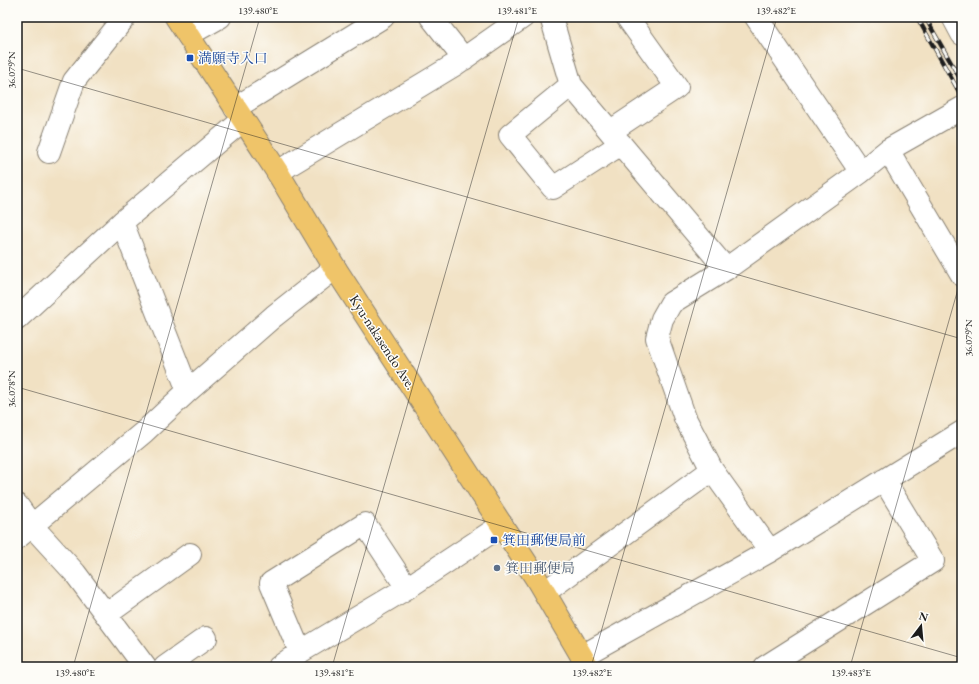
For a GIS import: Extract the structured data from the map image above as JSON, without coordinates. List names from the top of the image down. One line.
{"streets":{"main road":["Kyu-nakasendo Ave."]},"places":{"transit":["満願寺入口","箕田郵便局前"],"other":["箕田郵便局"]},"north":"top","coordinates":["139.480°E","139.481°E","139.482°E","36.079°N","36.078°N","139.483°E"]}
